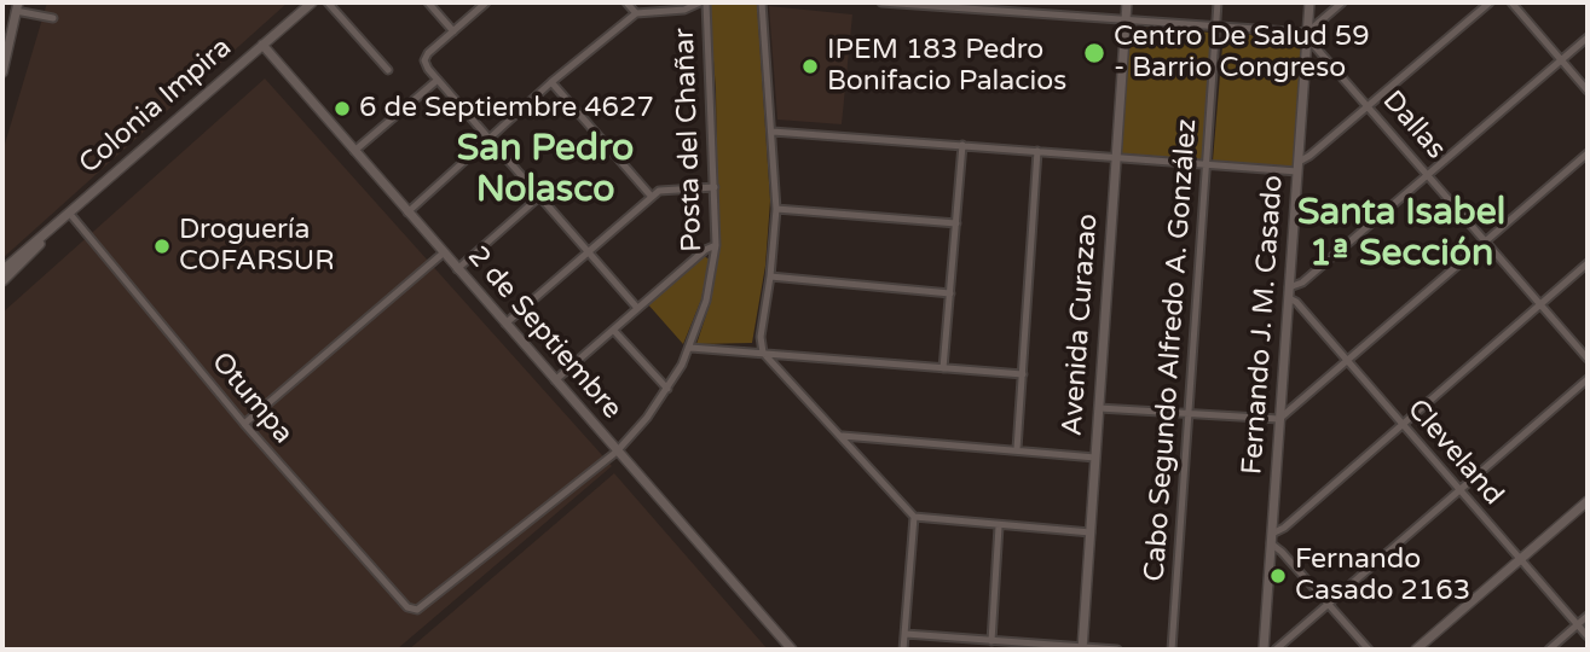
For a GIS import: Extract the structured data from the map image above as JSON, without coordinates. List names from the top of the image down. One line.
{"streets":{"street":["Colonia Impira","Dallas","Posta del Chañar","Avenida Curazao","Fernando J. M. Casado","2 de Septiembre","Cabo Segundo Alfredo A. González","Otumpa","Cleveland"]},"crossings":[["Colonia Impira","2 de Septiembre"],["Colonia Impira","Otumpa"],["Dallas","Fernando J. M. Casado"],["Posta del Chañar","2 de Septiembre"],["Posta del Chañar","Otumpa"],["Fernando J. M. Casado","Cleveland"]],"districts":["San Pedro Nolasco","Santa Isabel 1ª Sección"],"places":["Centro De Salud 59 - Barrio Congreso","IPEM 183 Pedro Bonifacio Palacios","6 de Septiembre 4627","Droguería COFARSUR","Fernando Casado 2163"]}
